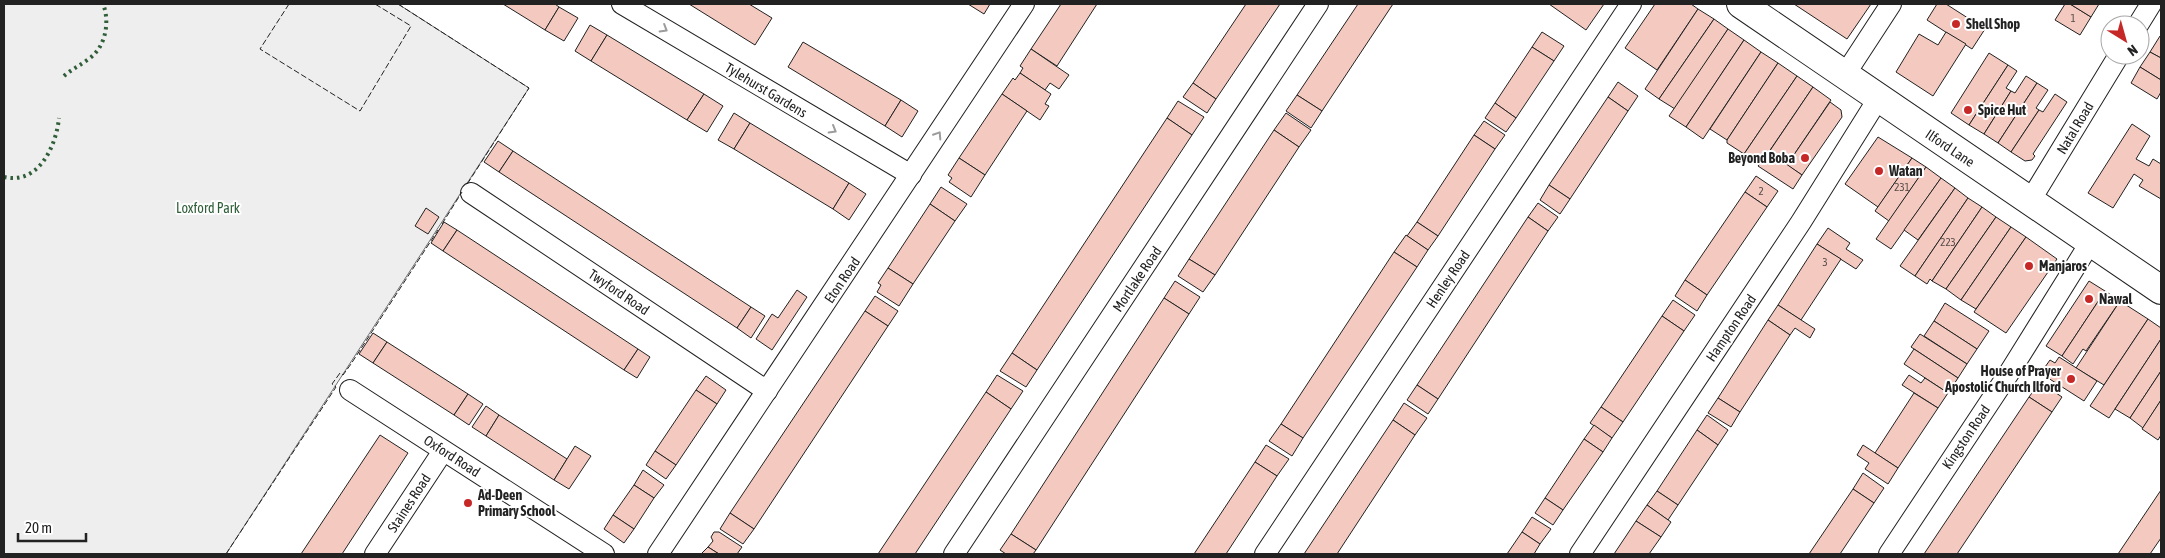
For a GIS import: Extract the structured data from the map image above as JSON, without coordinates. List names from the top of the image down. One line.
{"streets":{"main road":["Ilford Lane"],"street":["Tylehurst Gardens","Natal Road","Mortlake Road","Henley Road","Eton Road","Twyford Road","Hampton Road","Kingston Road","Oxford Road","Staines Road"]},"crossings":[["Tylehurst Gardens","Eton Road"],["Natal Road","Ilford Lane"],["Ilford Lane","Hampton Road"],["Ilford Lane","Kingston Road"],["Eton Road","Twyford Road"],["Oxford Road","Staines Road"]],"one_way":["Tylehurst Gardens"],"parks":["Loxford Park"],"places":["Shell Shop","Spice Hut","Beyond Boba","Watan","Manjaros","Nawal","House of Prayer Apostolic Church Ilford","Ad-Deen Primary School"],"house_numbers":["1","231","2","223","3"],"scale_bar":"20 m","north":"bottom right"}
